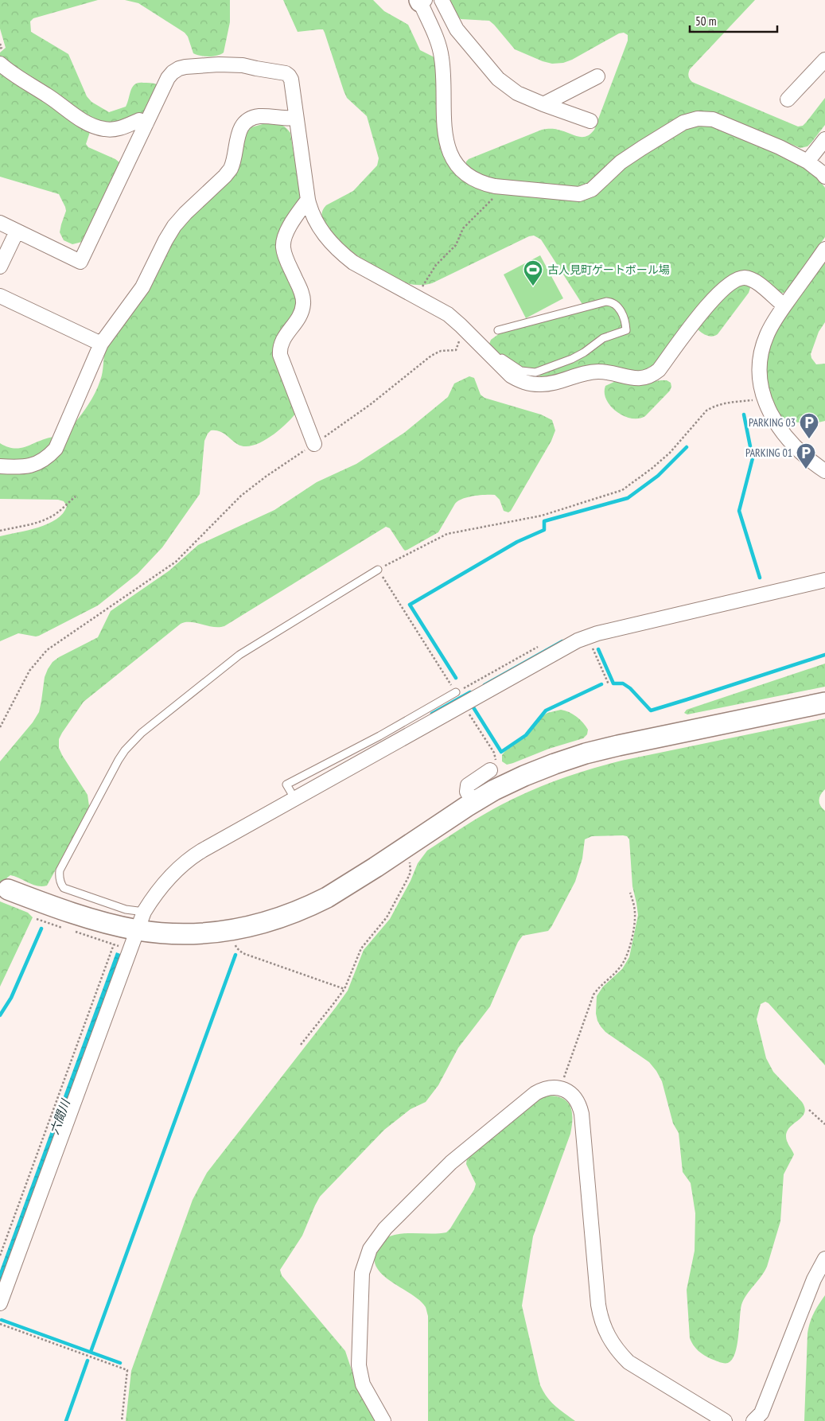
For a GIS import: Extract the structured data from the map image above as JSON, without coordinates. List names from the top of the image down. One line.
{"water":["六間川"],"places":{"sports":["古人見町ゲートボール場"],"parking":["PARKING 03","PARKING 01"]},"scale_bar":"50 m"}
